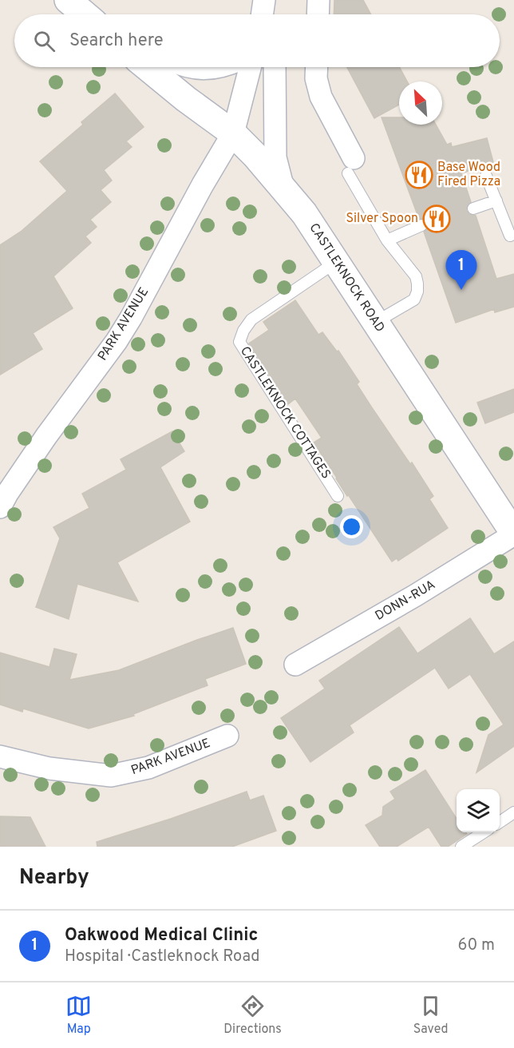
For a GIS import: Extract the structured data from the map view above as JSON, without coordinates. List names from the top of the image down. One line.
{"streets":{"main road":["CASTLEKNOCK ROAD"],"street":["PARK AVENUE","DONN-RUA"],"lane":["CASTLEKNOCK COTTAGES"]},"crossings":[["CASTLEKNOCK ROAD","PARK AVENUE"],["CASTLEKNOCK ROAD","CASTLEKNOCK COTTAGES"],["CASTLEKNOCK ROAD","DONN-RUA"]],"places":{"restaurant":["Base Wood Fired Pizza","Silver Spoon"]},"north":"top left","page":{"search":"Search here","pins":"1","heading":"Nearby","list":[{"mark":"1","name":"Oakwood Medical Clinic","note":"Hospital · Castleknock Road","value":"60 m"}],"nav":["Map","Directions","Saved"]}}
